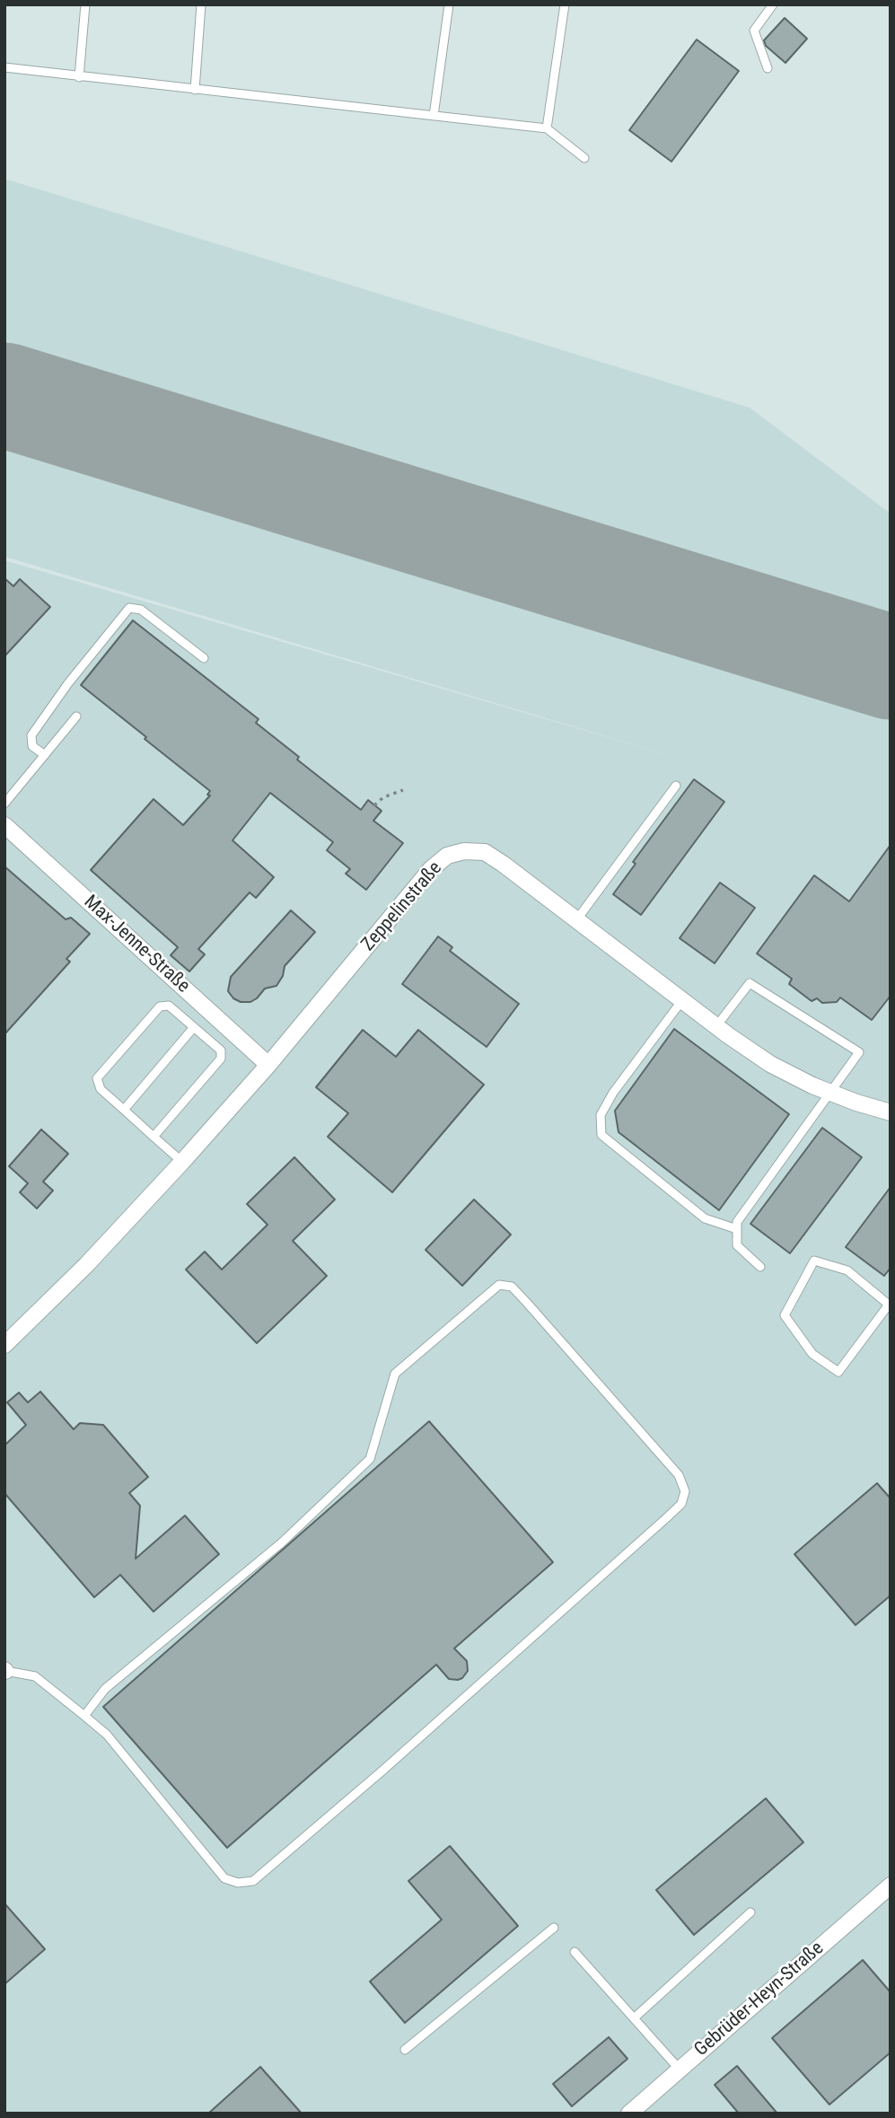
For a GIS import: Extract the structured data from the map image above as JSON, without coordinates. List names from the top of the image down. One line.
{"streets":{"street":["Zeppelinstraße","Max-Jenne-Straße","Gebrüder-Heyn-Straße"]},"crossings":[["Zeppelinstraße","Max-Jenne-Straße"]]}
